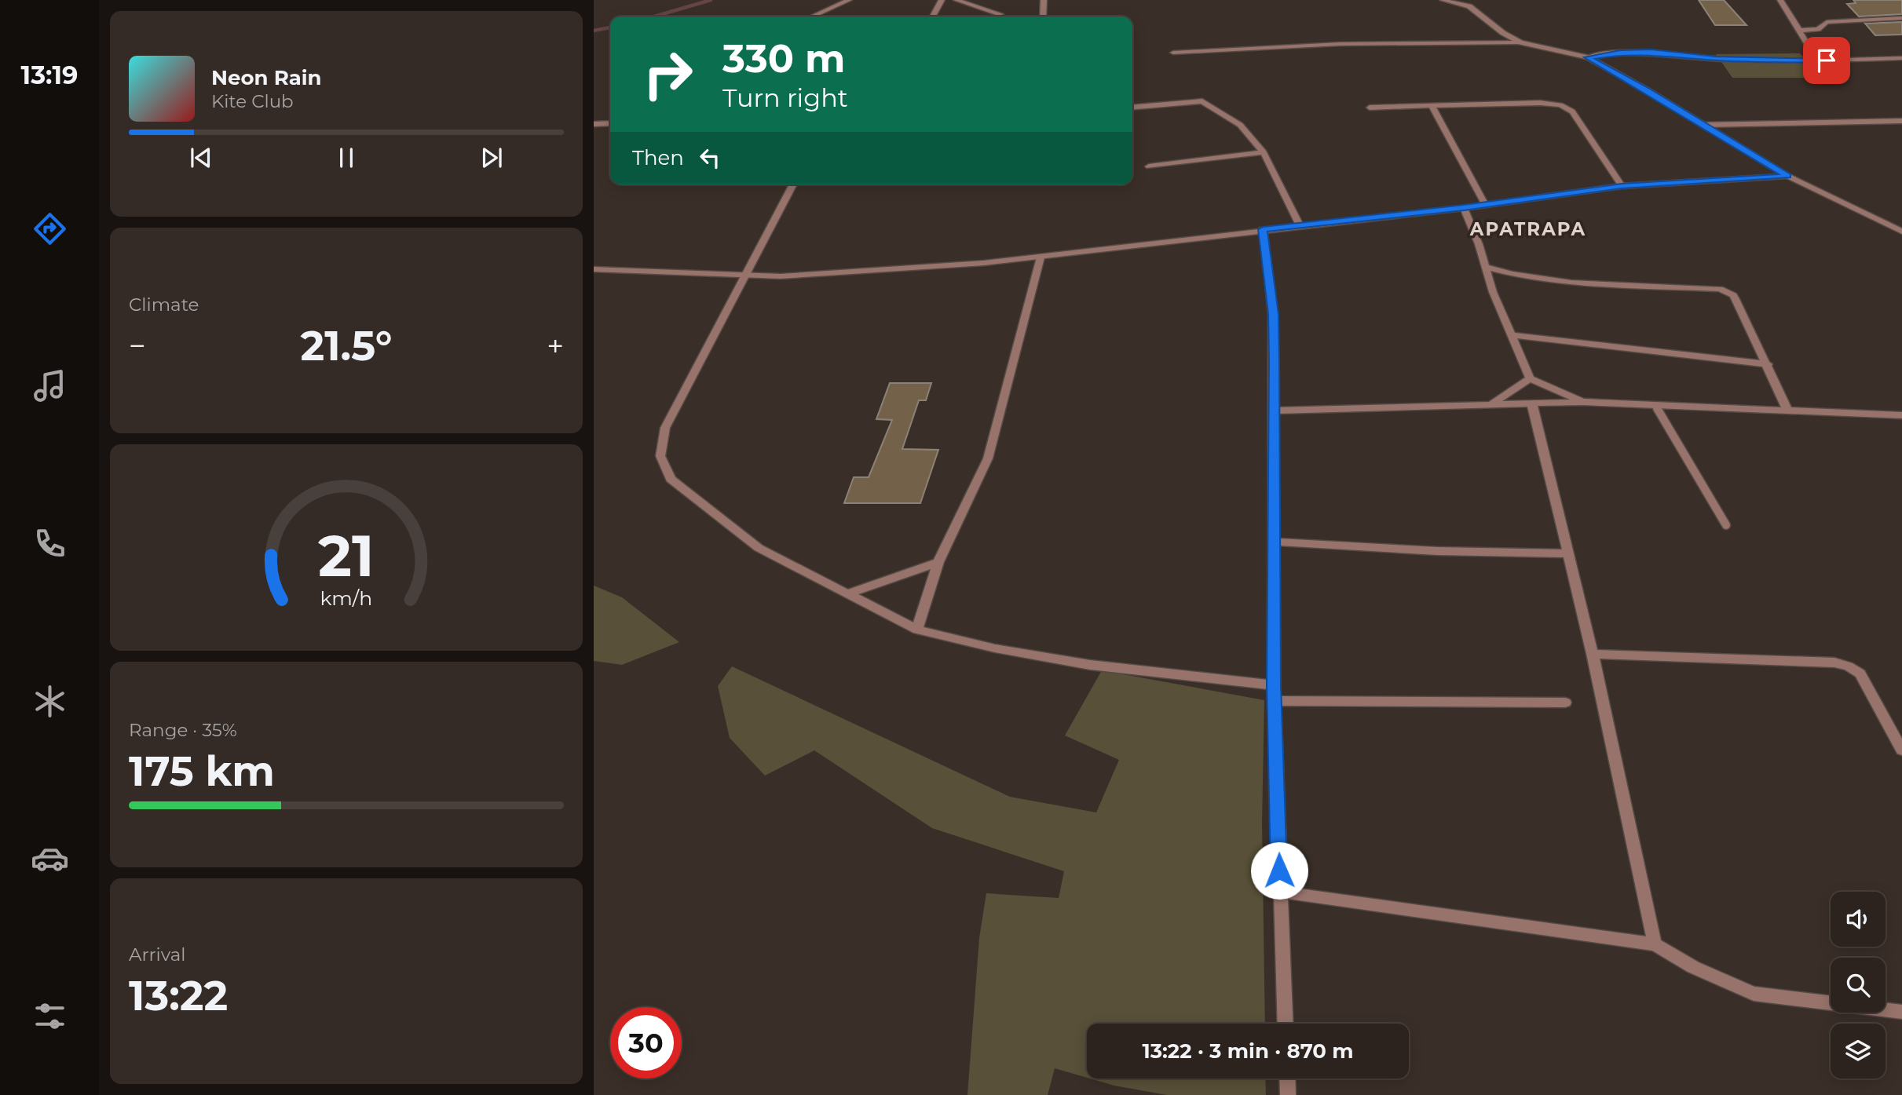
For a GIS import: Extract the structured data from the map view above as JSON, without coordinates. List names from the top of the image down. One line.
{"districts":["APATRAPA"],"page":{"tabs":"13:19","turn":["330 m","Turn right"],"song":["Neon Rain","Kite Club"],"then":"Then","tile":["Climate",["Range · 35%","175 km"],["Arrival","13:22"]],"heat":["−","21.5°","+"],"limit":"30","trip":"13:22 · 3 min · 870 m","gauge":["21","km/h"]}}
